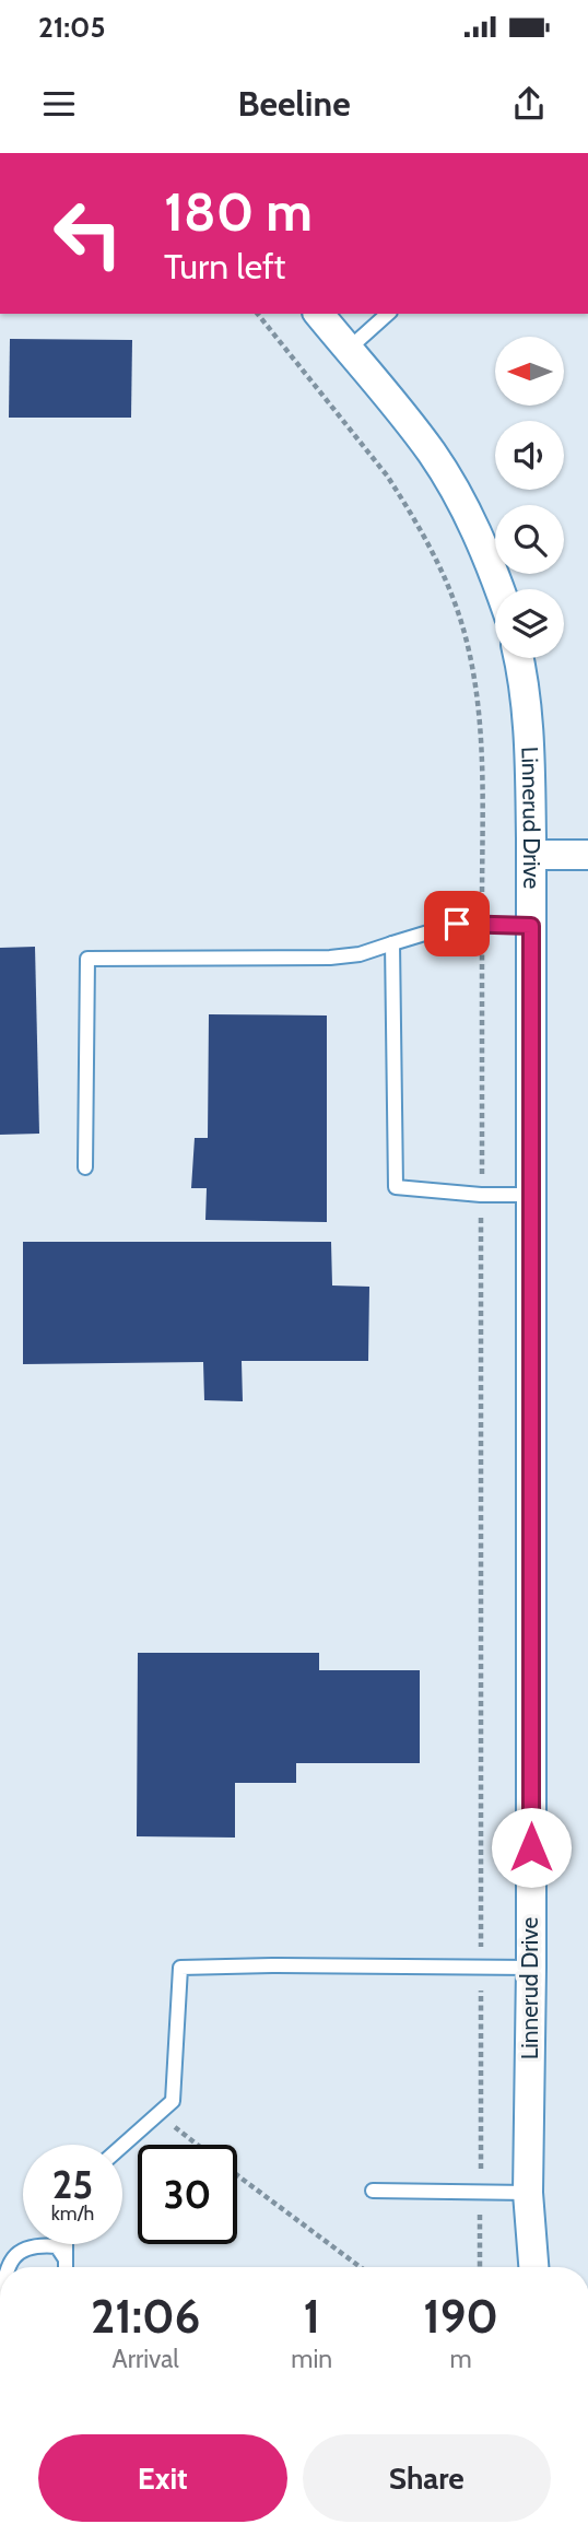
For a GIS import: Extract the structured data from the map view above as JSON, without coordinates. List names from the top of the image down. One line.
{"streets":{"street":["Linnerud Drive"]},"north":"left","page":{"status":"21:05","header":"Beeline","turn":["180 m","Turn left"],"speed":"25 km/h","limit":"30","eta":["21:06","Arrival","1","min","190","m"],"buttons":["Exit","Share"]}}
